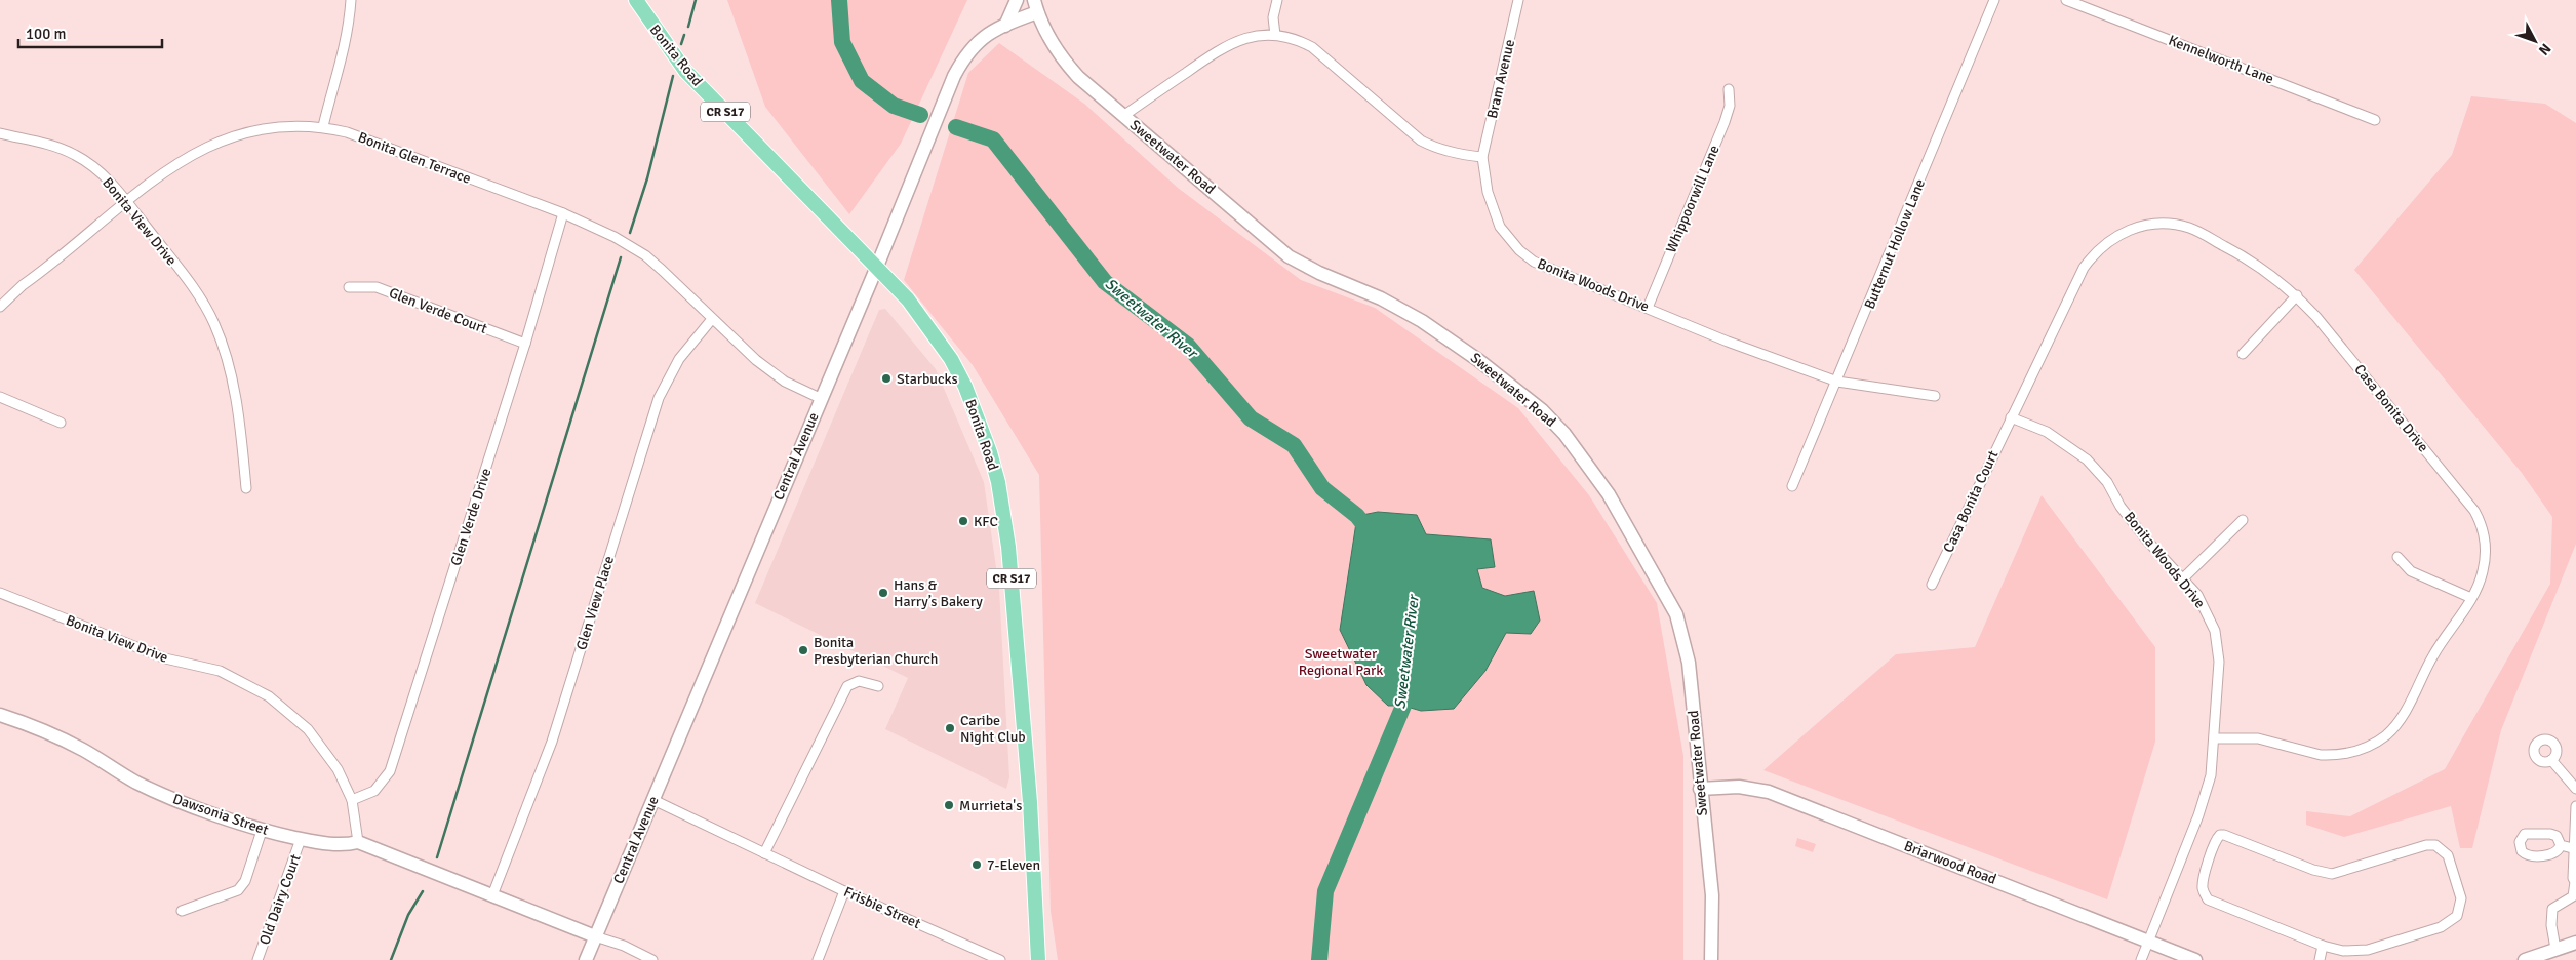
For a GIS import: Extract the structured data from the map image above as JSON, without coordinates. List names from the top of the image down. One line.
{"streets":{"main road":["Bonita Road","CR S17","Sweetwater Road","Central Avenue","Dawsonia Street","Briarwood Road"],"street":["Kennelworth Lane","Bram Avenue","Bonita Glen Terrace","Whippoorwill Lane","Bonita View Drive","Butternut Hollow Lane","Bonita Woods Drive","Glen Verde Court","Casa Bonita Drive","Casa Bonita Court","Glen Verde Drive","Glen View Place","Old Dairy Court","Frisbie Street"]},"crossings":[["Bonita Road","Central Avenue"],["Bram Avenue","Bonita Woods Drive"],["Sweetwater Road","Central Avenue"],["Sweetwater Road","Briarwood Road"],["Bonita Glen Terrace","Bonita View Drive"],["Bonita Glen Terrace","Central Avenue"],["Bonita Glen Terrace","Glen Verde Drive"],["Bonita Glen Terrace","Glen View Place"],["Whippoorwill Lane","Bonita Woods Drive"],["Bonita View Drive","Glen Verde Drive"],["Bonita View Drive","Dawsonia Street"],["Butternut Hollow Lane","Bonita Woods Drive"],["Bonita Woods Drive","Casa Bonita Drive"],["Bonita Woods Drive","Casa Bonita Court"],["Bonita Woods Drive","Briarwood Road"],["Glen Verde Court","Glen Verde Drive"],["Casa Bonita Drive","Casa Bonita Court"],["Central Avenue","Dawsonia Street"],["Central Avenue","Frisbie Street"],["Glen View Place","Dawsonia Street"],["Dawsonia Street","Old Dairy Court"]],"water":["Sweetwater River"],"parks":["Sweetwater Regional Park"],"places":["Starbucks","KFC","Hans & Harry’s Bakery","Bonita Presbyterian Church","Caribe Night Club","Murrieta's","7-Eleven"],"scale_bar":"100 m","north":"bottom right"}
